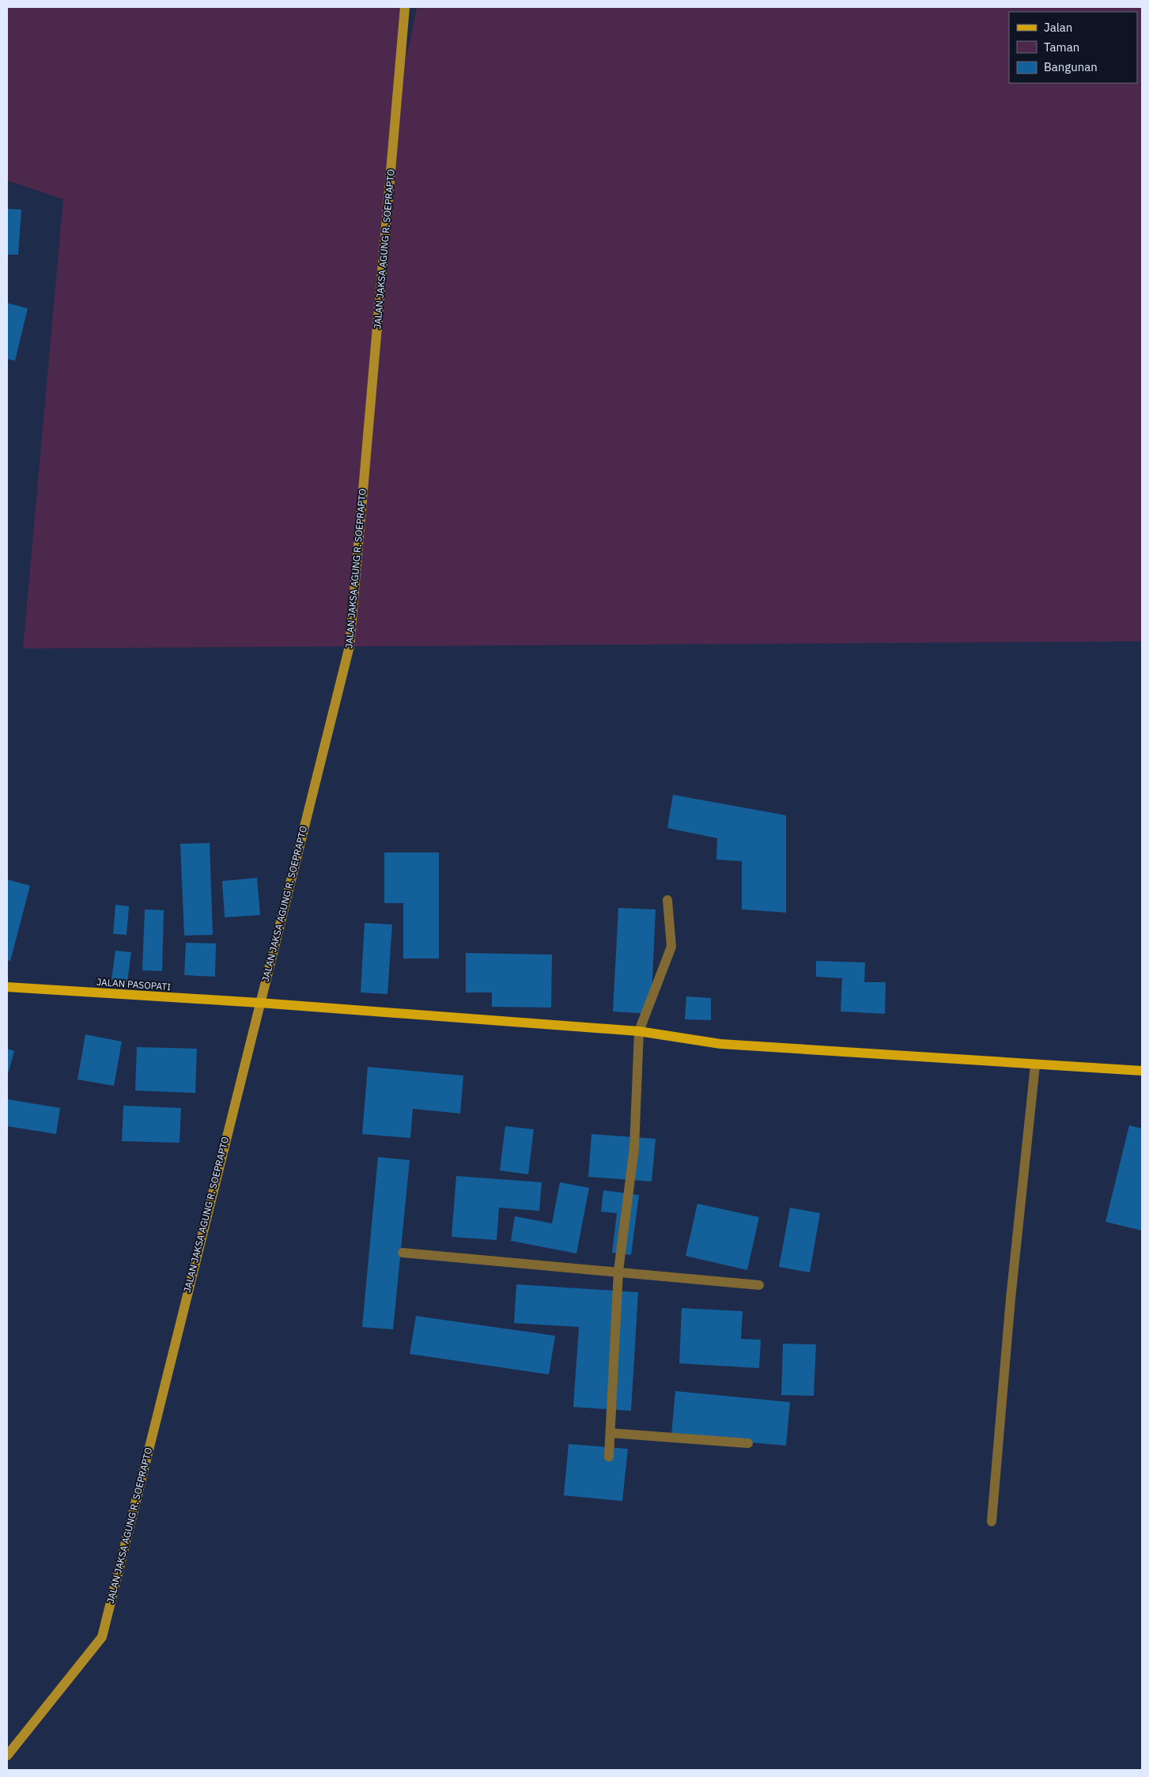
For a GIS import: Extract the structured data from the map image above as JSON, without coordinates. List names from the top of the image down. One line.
{"streets":{"main road":["JALAN PASOPATI"],"street":["JALAN JAKSA AGUNG R. SOEPRAPTO"]},"crossings":[["JALAN JAKSA AGUNG R. SOEPRAPTO","JALAN PASOPATI"]],"legend":["Jalan","Taman","Bangunan"]}
